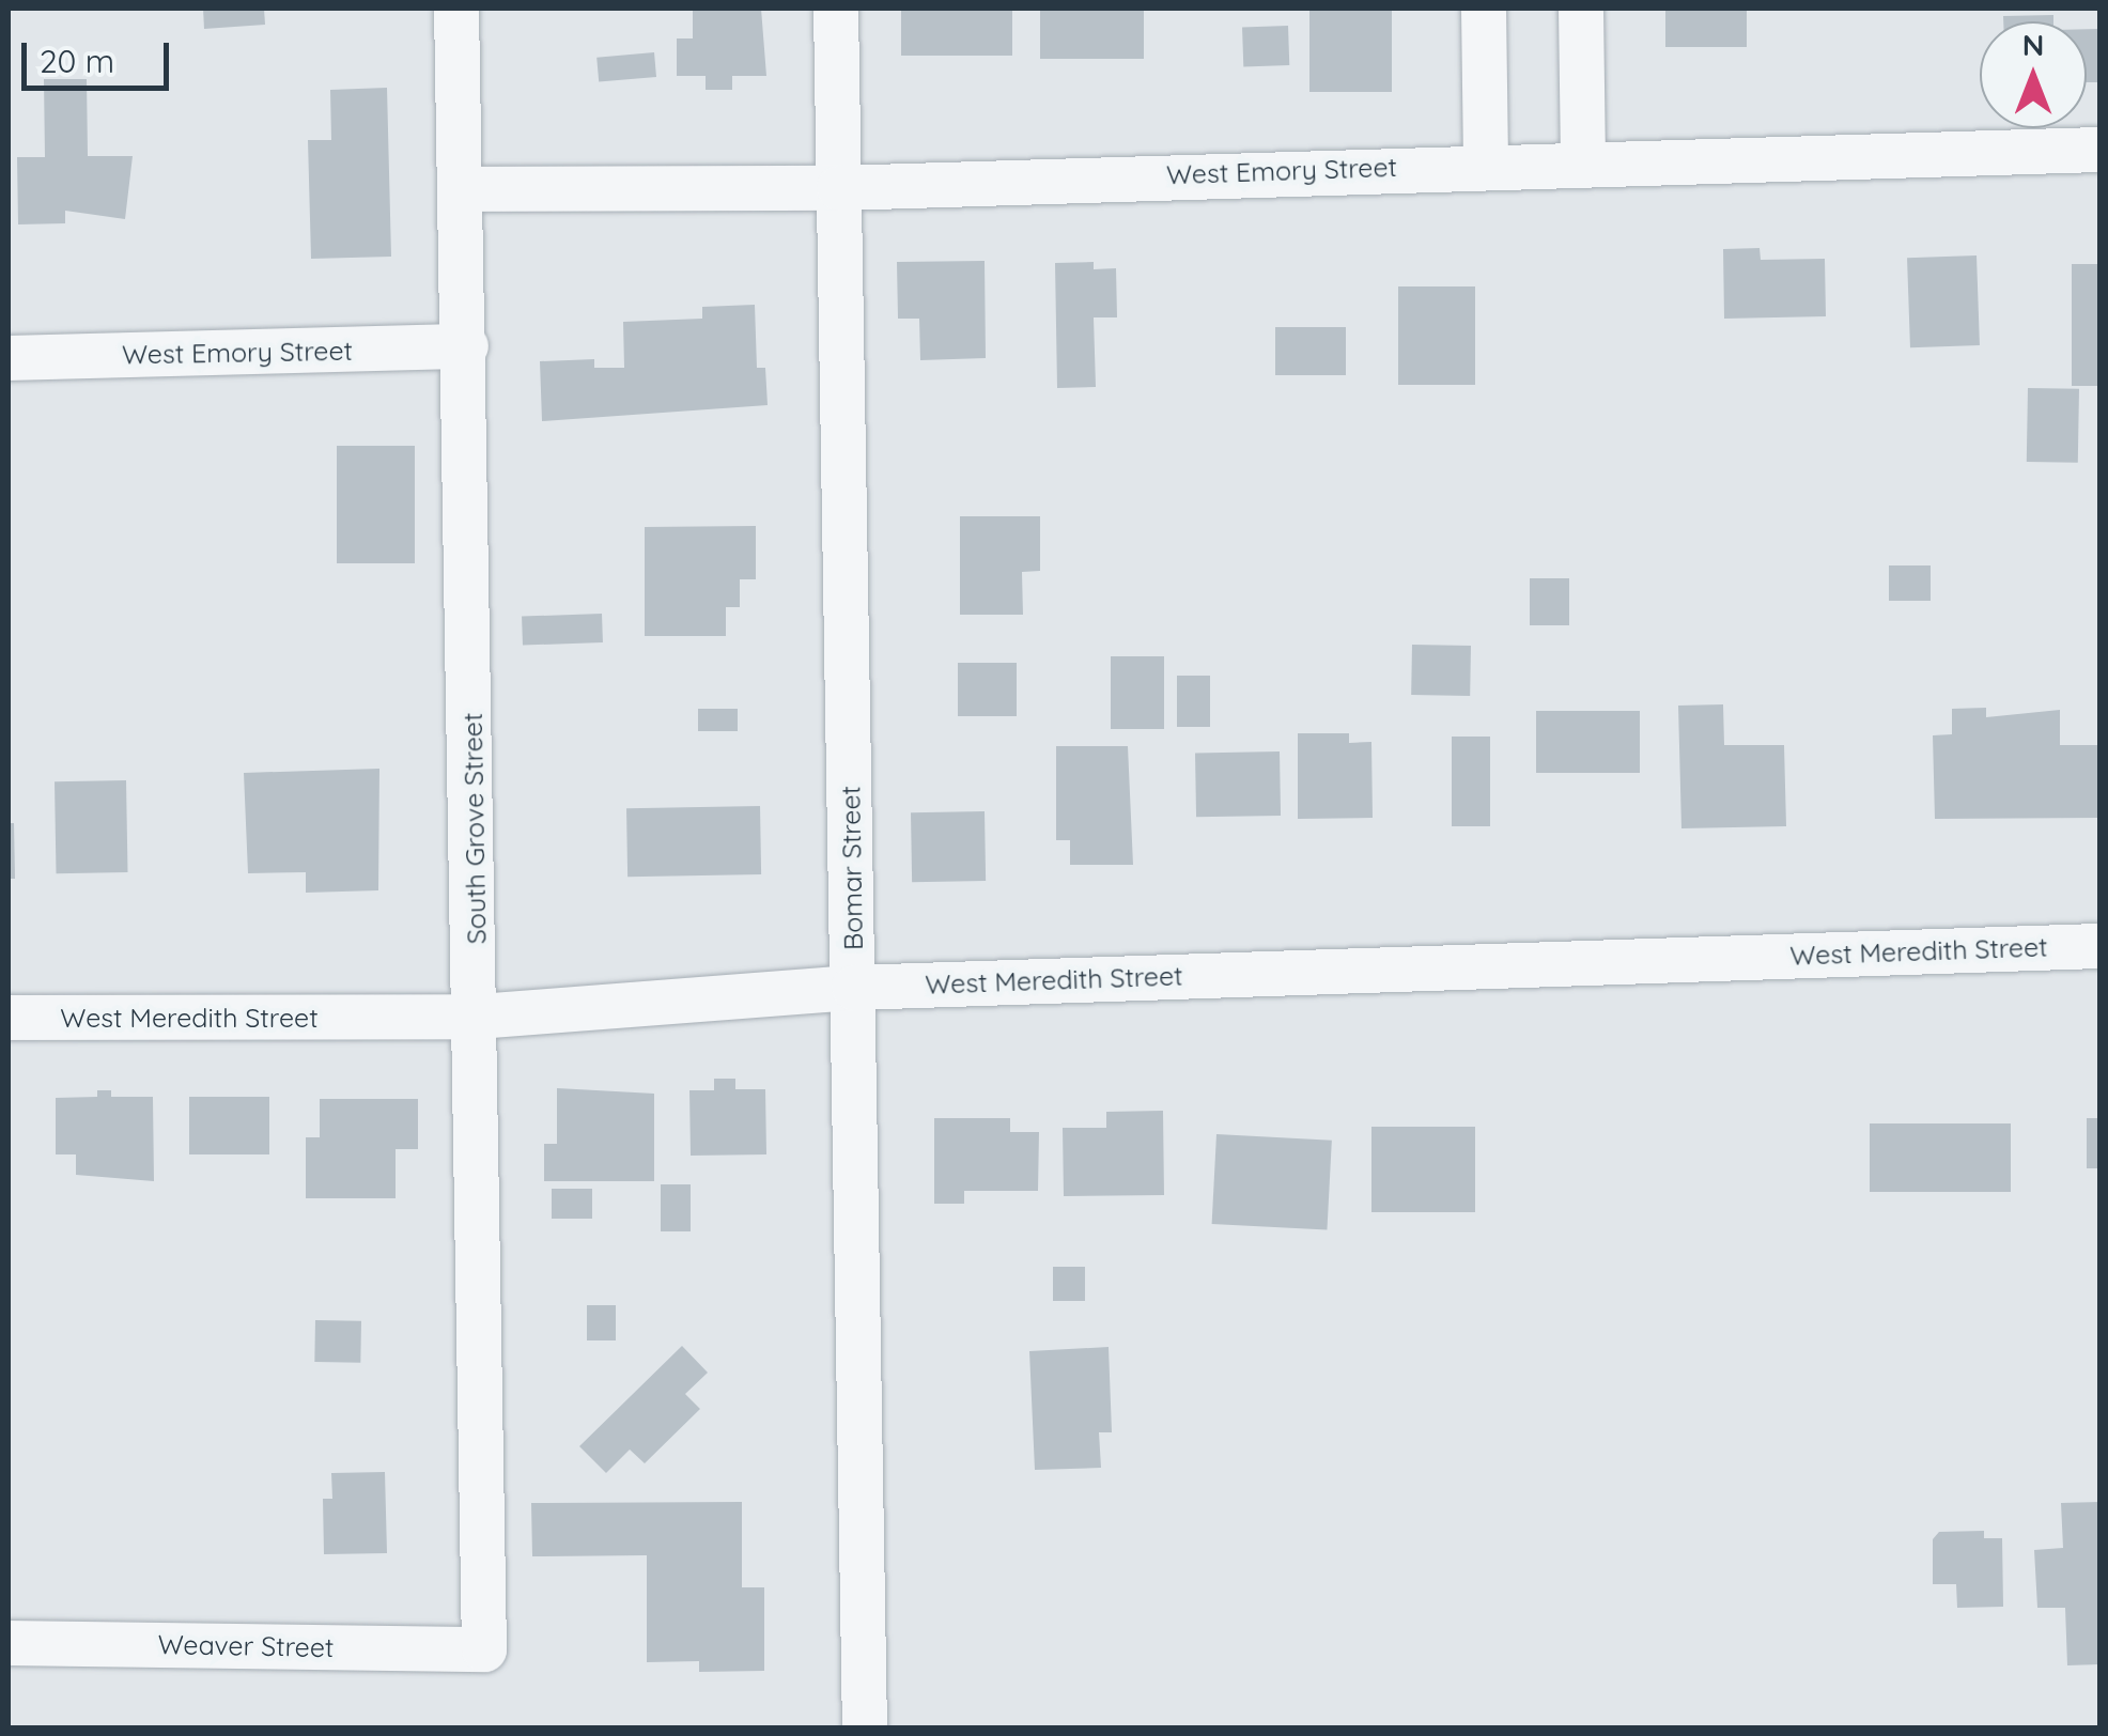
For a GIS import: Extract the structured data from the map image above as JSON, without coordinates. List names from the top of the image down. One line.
{"streets":{"street":["West Emory Street","South Grove Street","Bomar Street","West Meredith Street","Weaver Street"]},"crossings":[["West Emory Street","South Grove Street"],["West Emory Street","Bomar Street"],["South Grove Street","West Meredith Street"],["South Grove Street","Weaver Street"],["Bomar Street","West Meredith Street"]],"scale_bar":"20 m","north":"top"}
